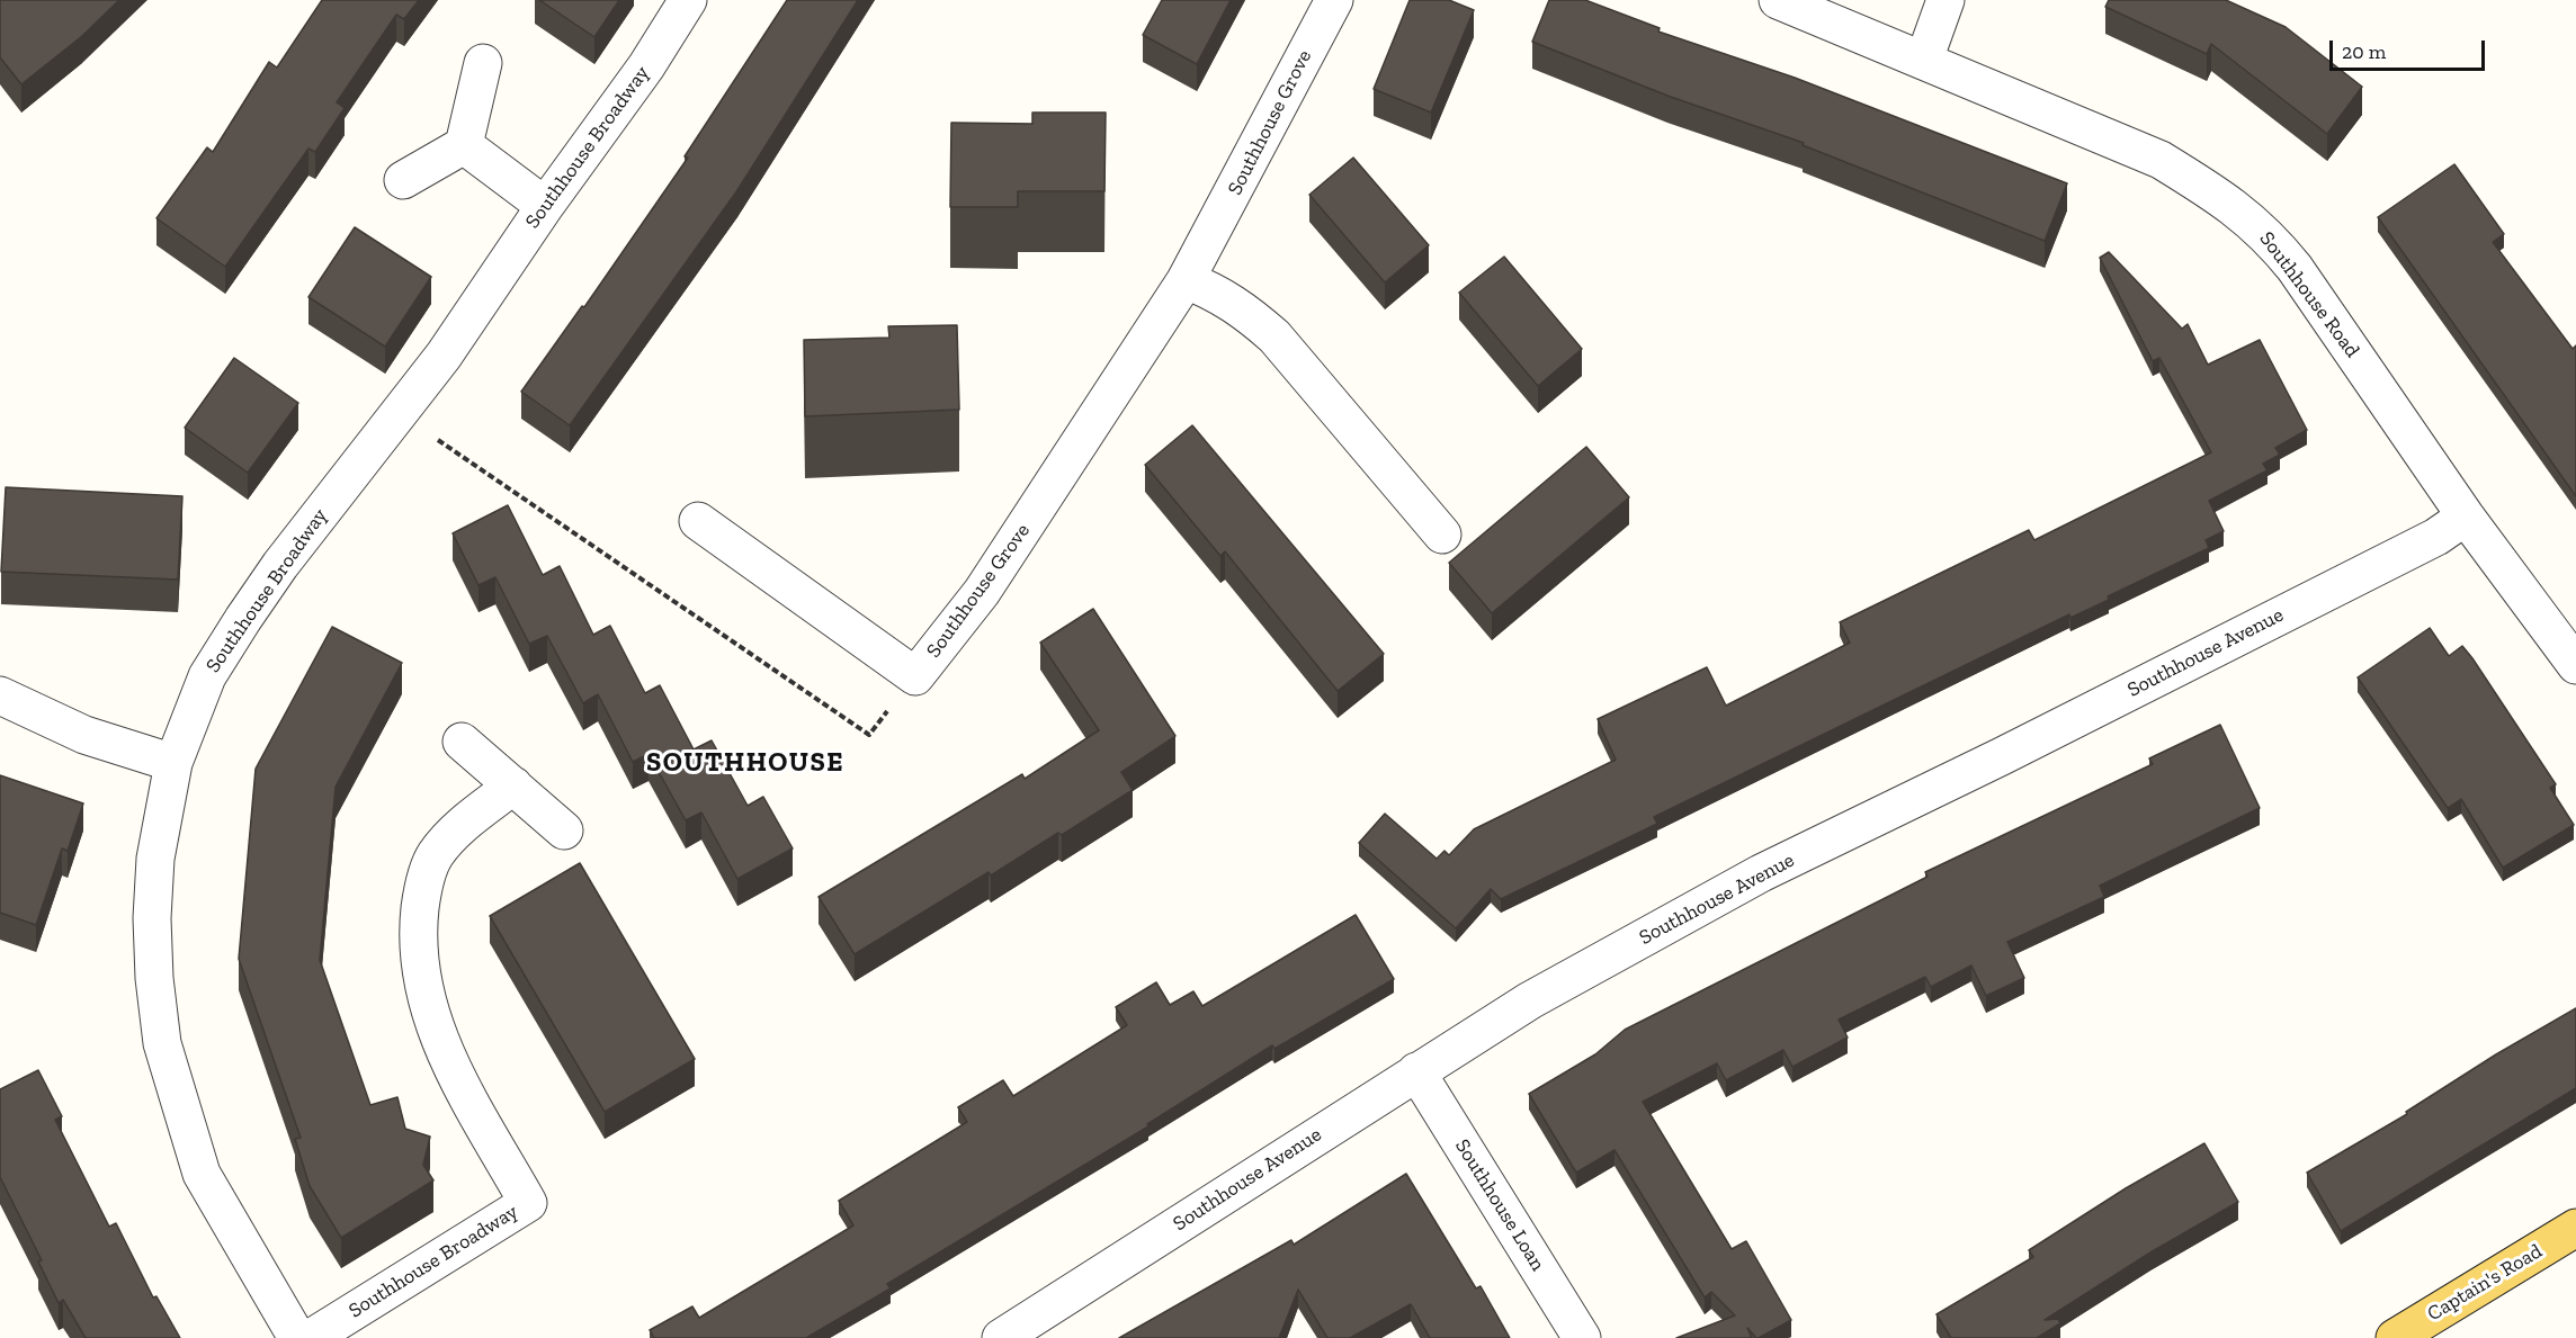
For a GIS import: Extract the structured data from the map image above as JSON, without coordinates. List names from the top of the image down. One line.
{"streets":{"main road":["Captain's Road"],"street":["Southhouse Grove","Southhouse Broadway","Southhouse Road","Southhouse Avenue","Southhouse Loan"]},"crossings":[["Southhouse Road","Southhouse Avenue"],["Southhouse Avenue","Southhouse Loan"]],"districts":["SOUTHHOUSE"],"scale_bar":"20 m"}
